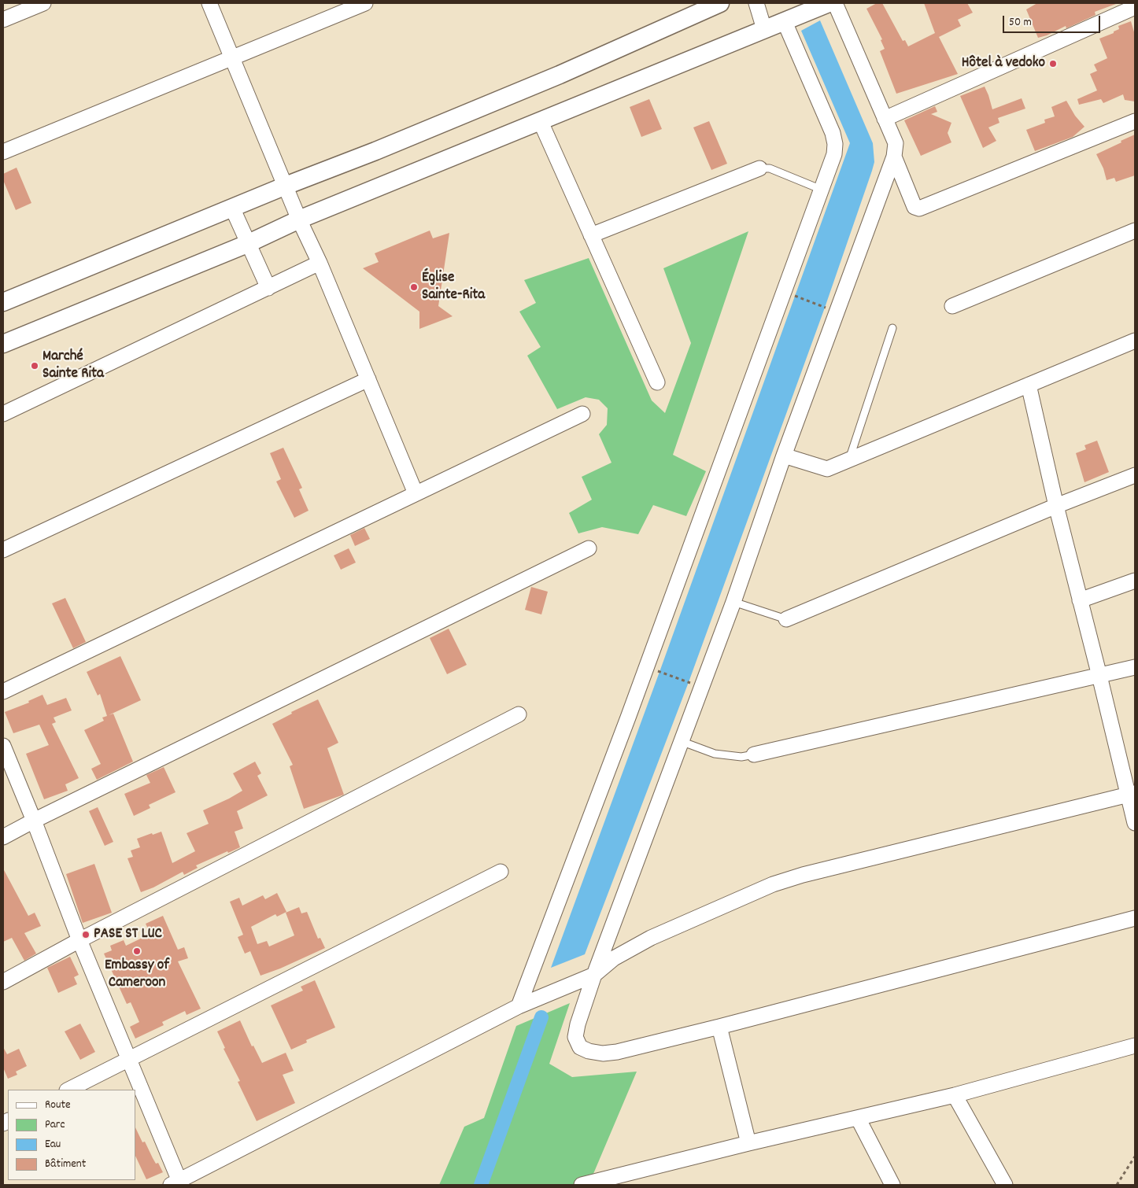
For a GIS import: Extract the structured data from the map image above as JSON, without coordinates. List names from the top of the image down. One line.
{"places":["Hôtel à vedoko","Église Sainte-Rita","Marché Sainte Rita","PASE ST LUC","Embassy of Cameroon"],"legend":["Route","Parc","Eau","Bâtiment"],"scale_bar":"50 m"}
